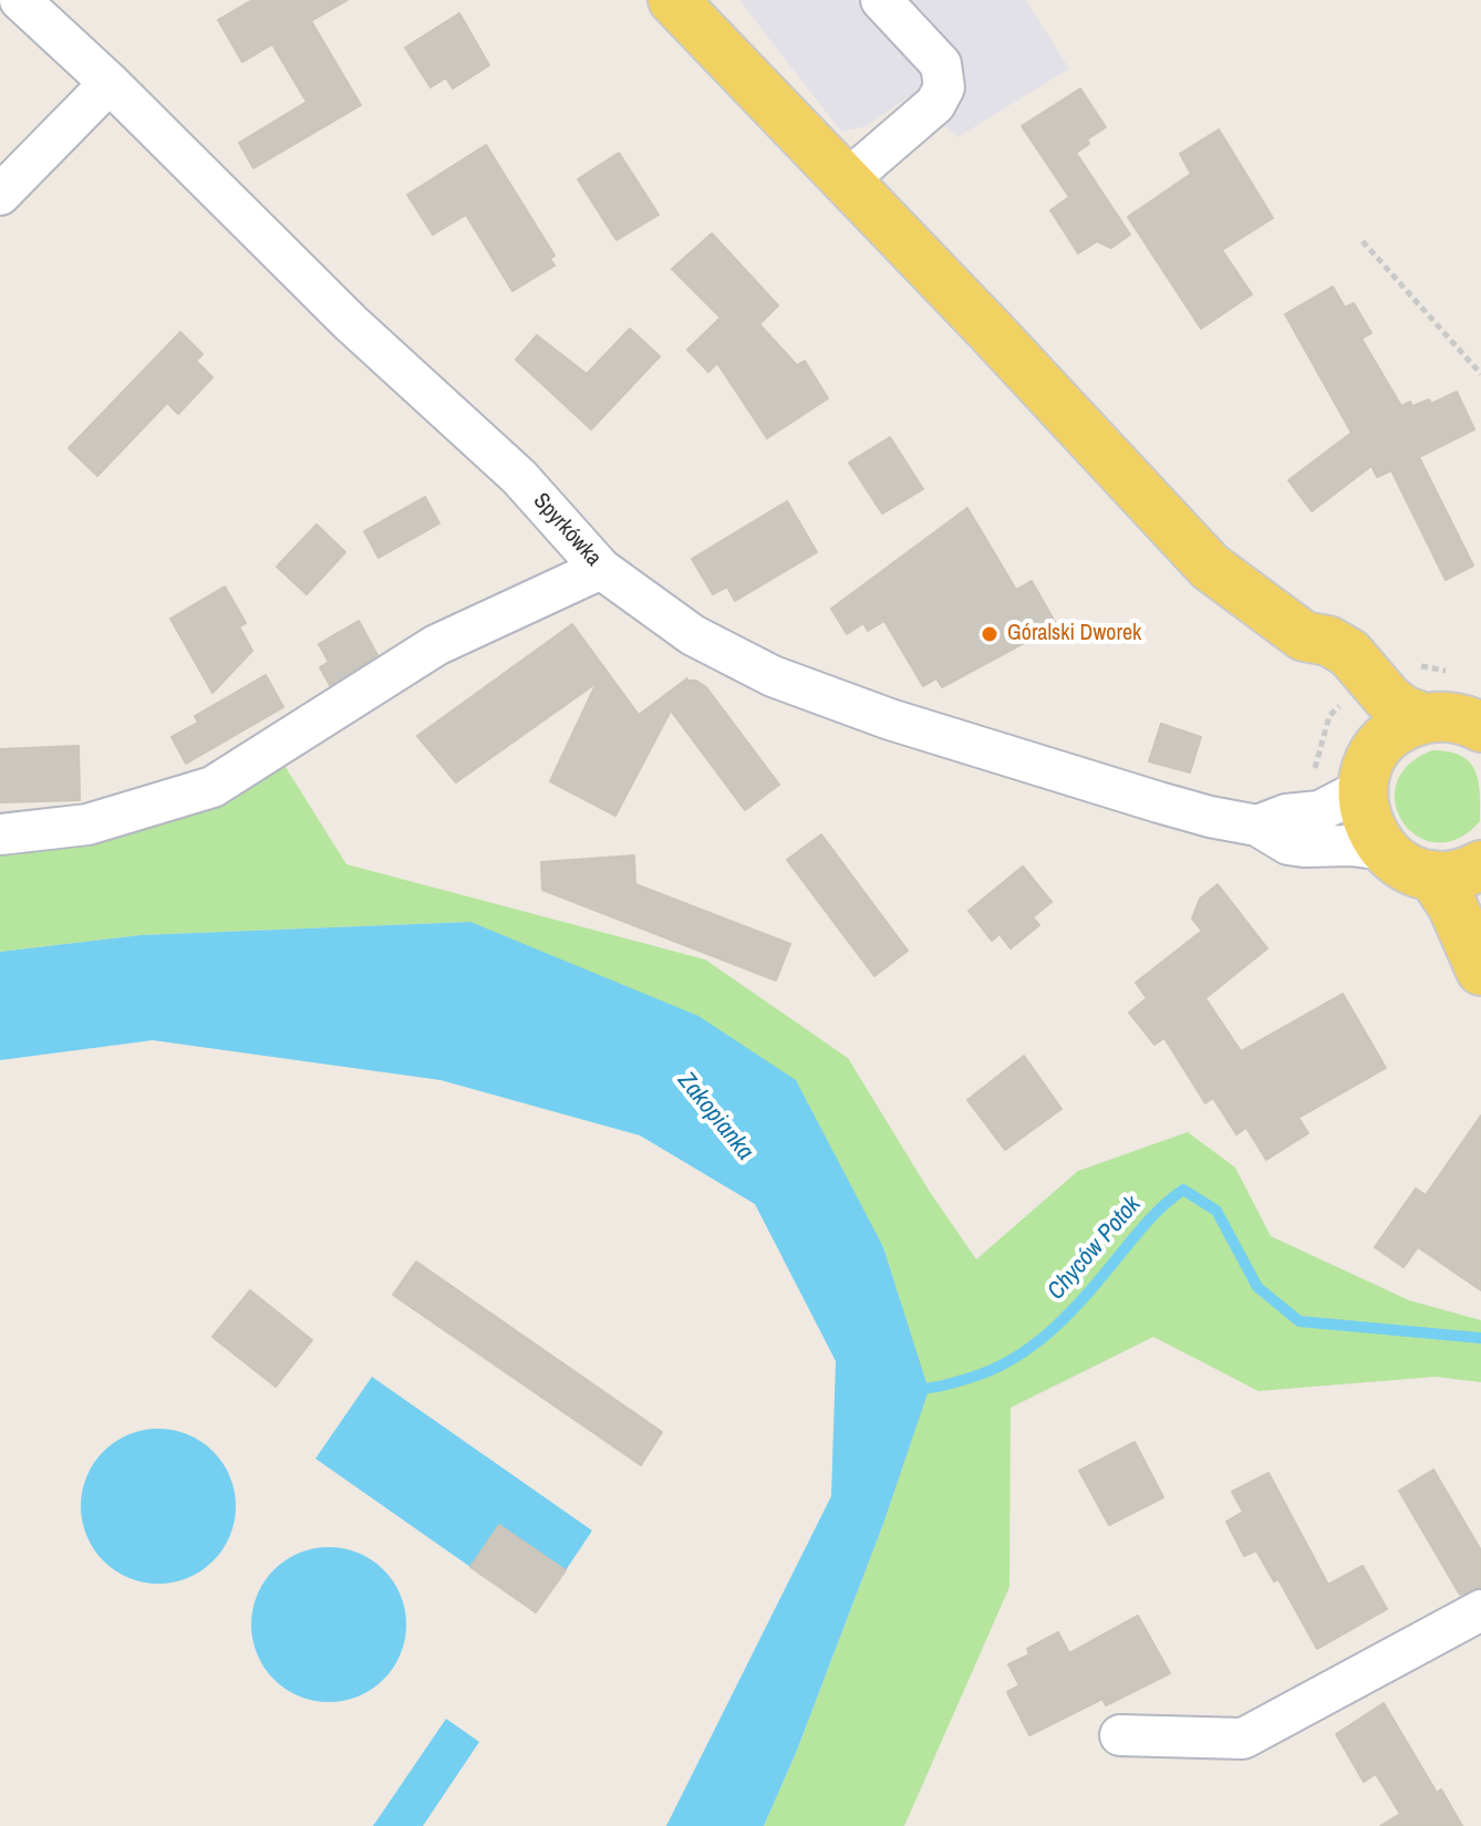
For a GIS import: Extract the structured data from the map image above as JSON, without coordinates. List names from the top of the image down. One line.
{"streets":{"street":["Spyrkówka"]},"water":["Zakopianka","Chyców Potok"],"places":["Góralski Dworek"]}
